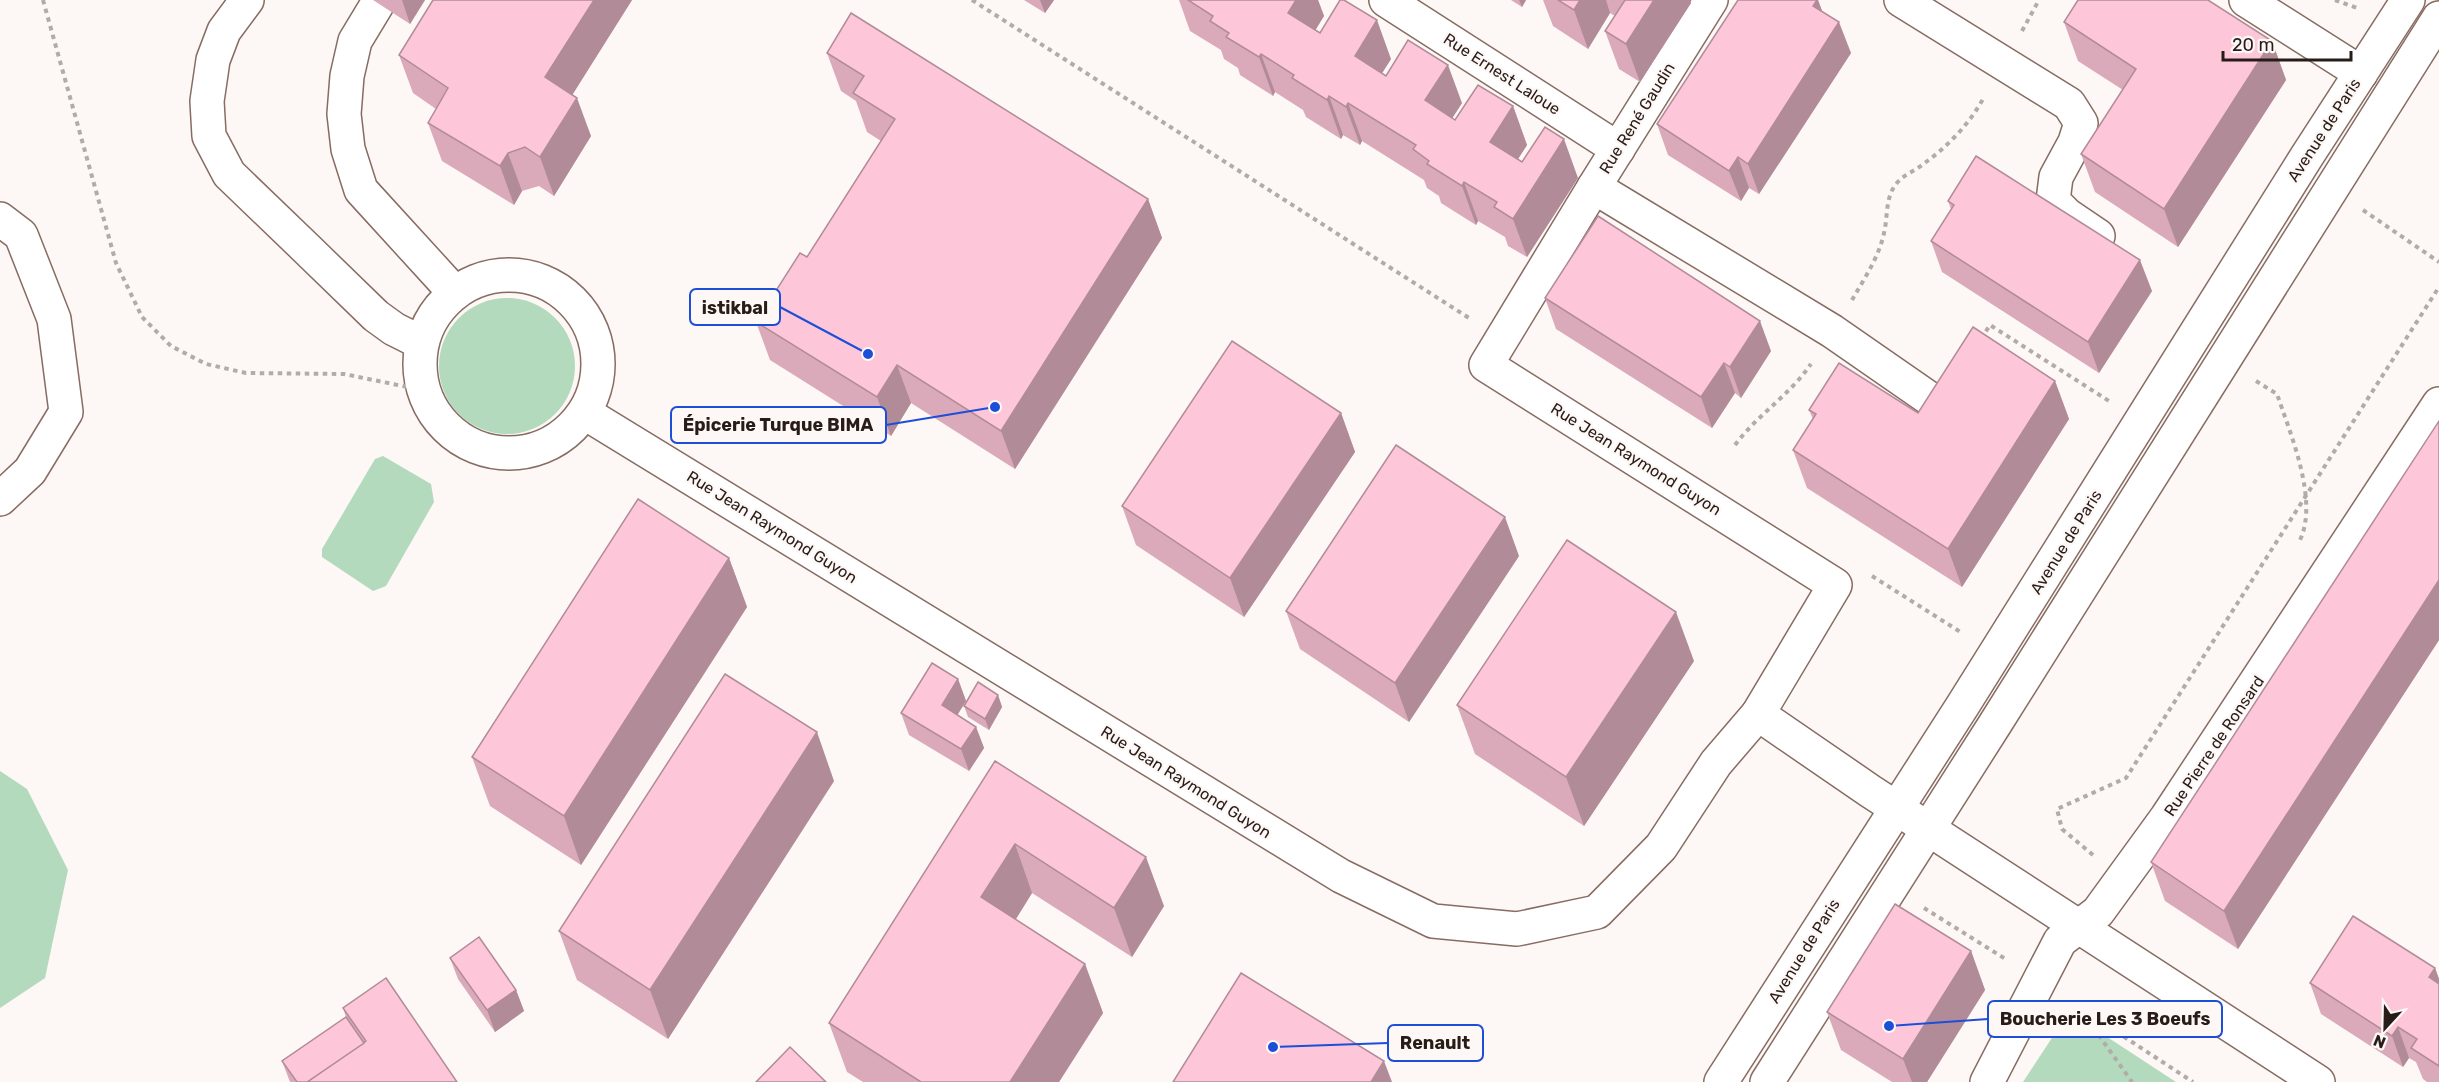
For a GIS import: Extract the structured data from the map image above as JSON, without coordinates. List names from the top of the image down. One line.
{"streets":{"street":["Rue Ernest Laloue","Rue René Gaudin","Avenue de Paris","Rue Jean Raymond Guyon","Rue Pierre de Ronsard"]},"crossings":[["Rue Ernest Laloue","Rue René Gaudin"],["Rue René Gaudin","Rue Jean Raymond Guyon"]],"places":["istikbal","Épicerie Turque BIMA","Boucherie Les 3 Boeufs","Renault"],"scale_bar":"20 m","north":"bottom"}
